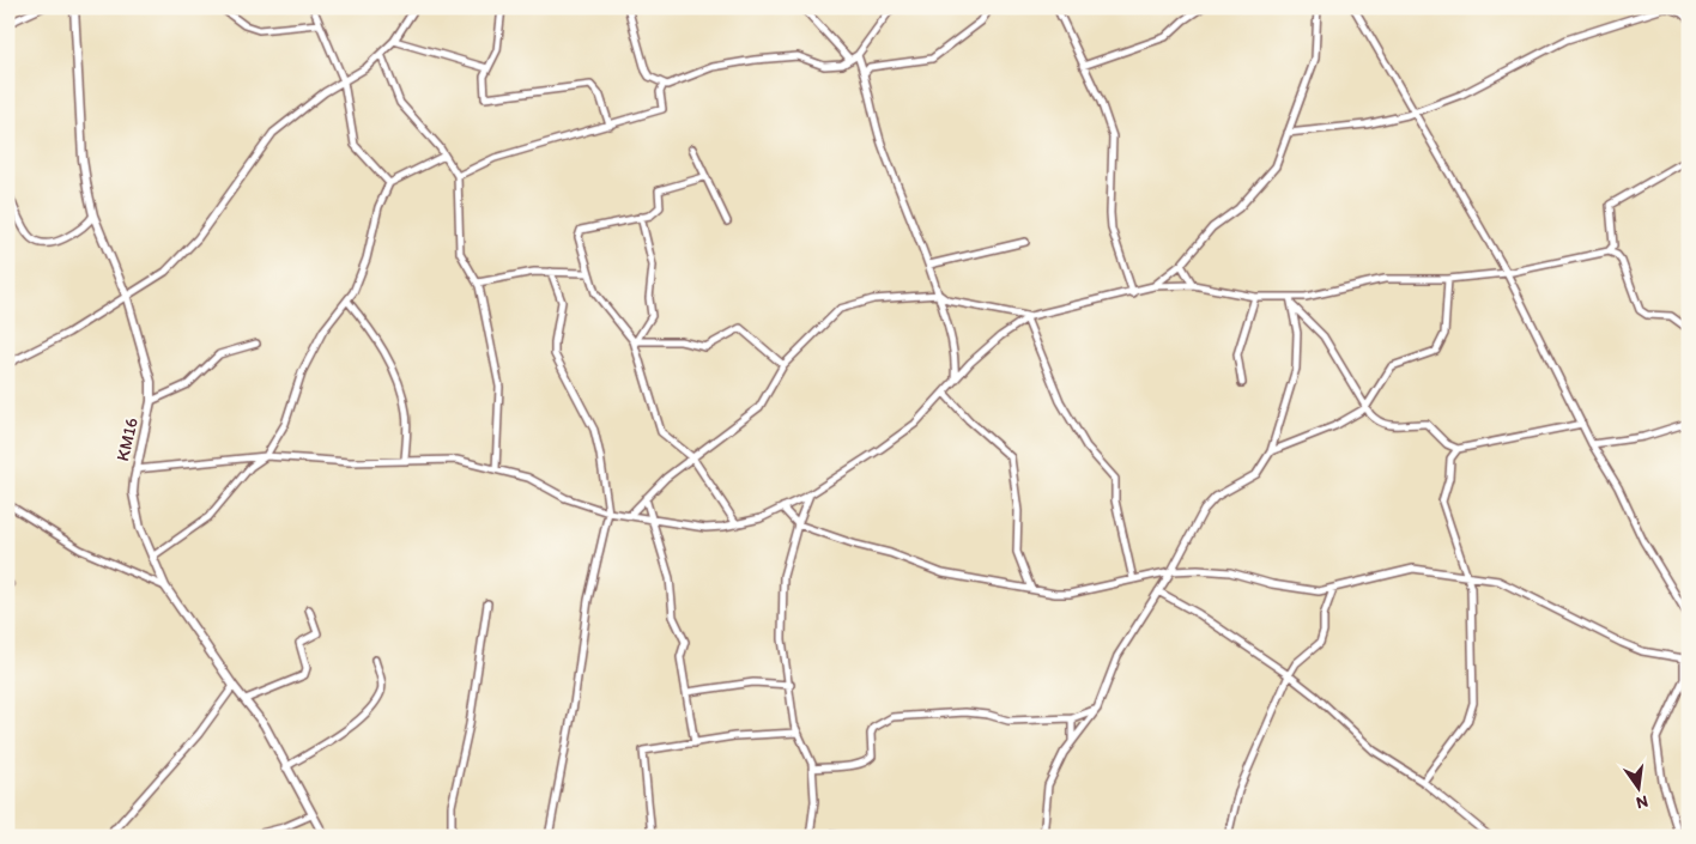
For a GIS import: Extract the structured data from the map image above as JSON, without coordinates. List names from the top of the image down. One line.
{"streets":{"street":["KM16"]},"north":"bottom"}
